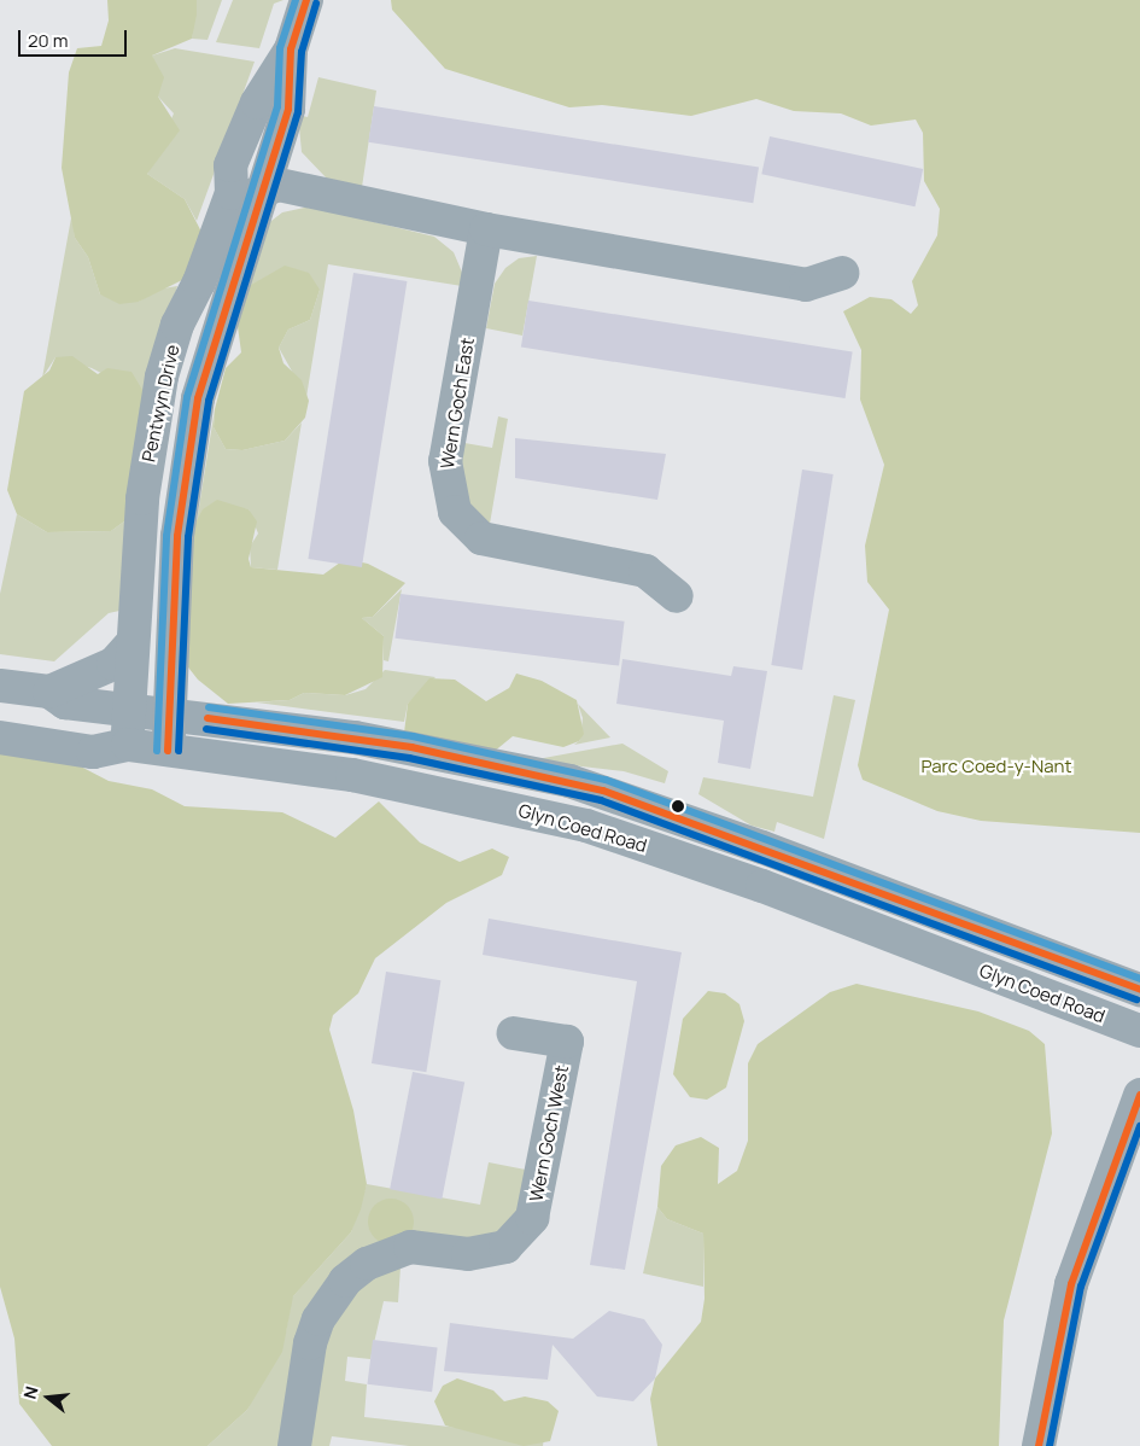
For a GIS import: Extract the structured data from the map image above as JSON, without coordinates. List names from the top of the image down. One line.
{"streets":{"street":["Pentwyn Drive","Wern Goch East","Glyn Coed Road","Wern Goch West"]},"crossings":[["Pentwyn Drive","Glyn Coed Road"]],"parks":["Parc Coed-y-Nant"],"scale_bar":"20 m","north":"left"}
